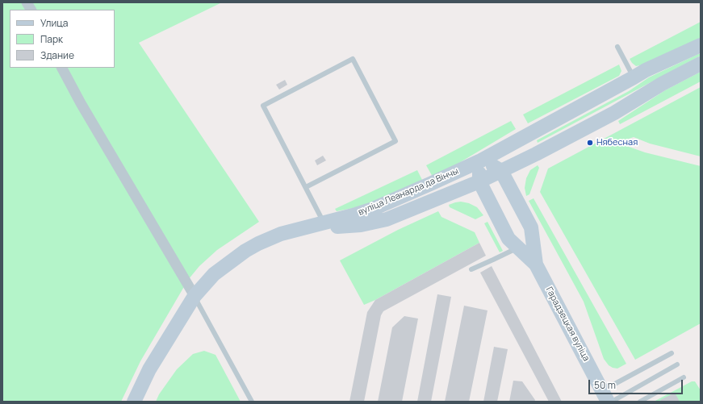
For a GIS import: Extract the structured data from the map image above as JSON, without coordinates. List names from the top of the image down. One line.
{"streets":{"main road":["вуліца Леанарда да Вінчы","Гарадзецкая вуліца"]},"crossings":[["вуліца Леанарда да Вінчы","Гарадзецкая вуліца"]],"places":["Нябесная"],"legend":["Улица","Парк","Здание"],"scale_bar":"50 m"}
